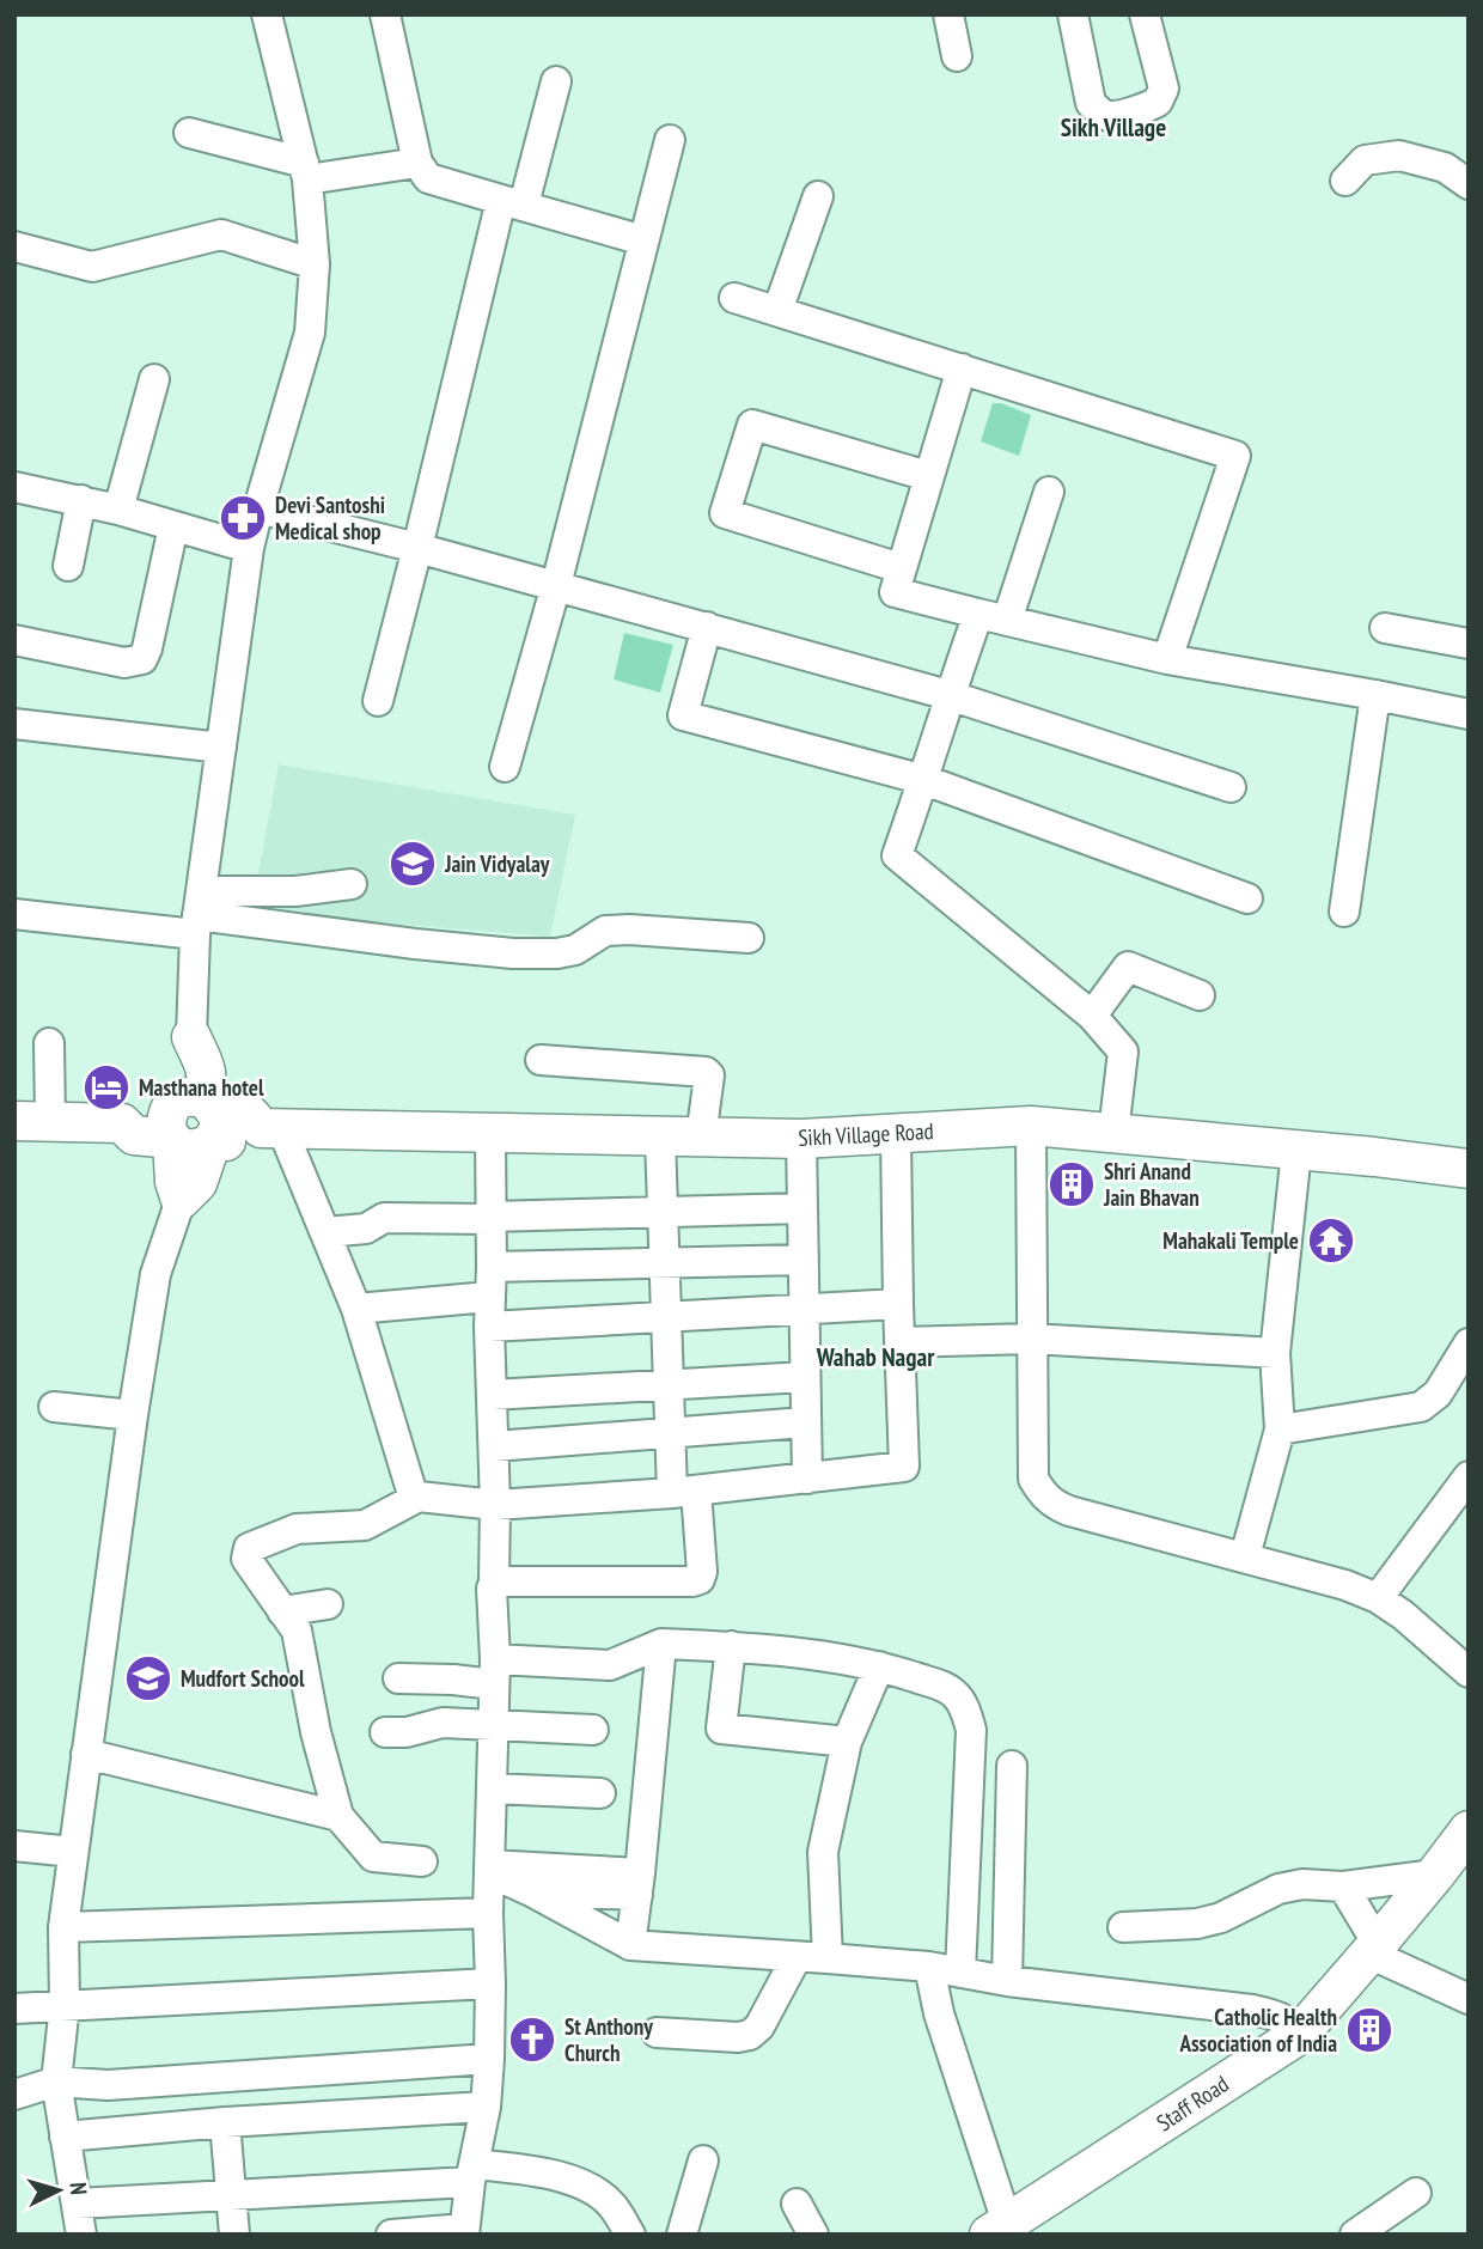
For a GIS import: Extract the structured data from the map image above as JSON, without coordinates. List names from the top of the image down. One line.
{"streets":{"main road":["Sikh Village Road","Staff Road"]},"districts":["Sikh Village","Wahab Nagar"],"places":{"pharmacy":["Devi Santoshi Medical shop"],"school or university":["Jain Vidyalay","Mudfort School"],"hotel":["Masthana hotel"],"building":["Shri Anand Jain Bhavan","Catholic Health Association of India"],"temple":["Mahakali Temple"],"church":["St Anthony Church"]},"north":"right"}
